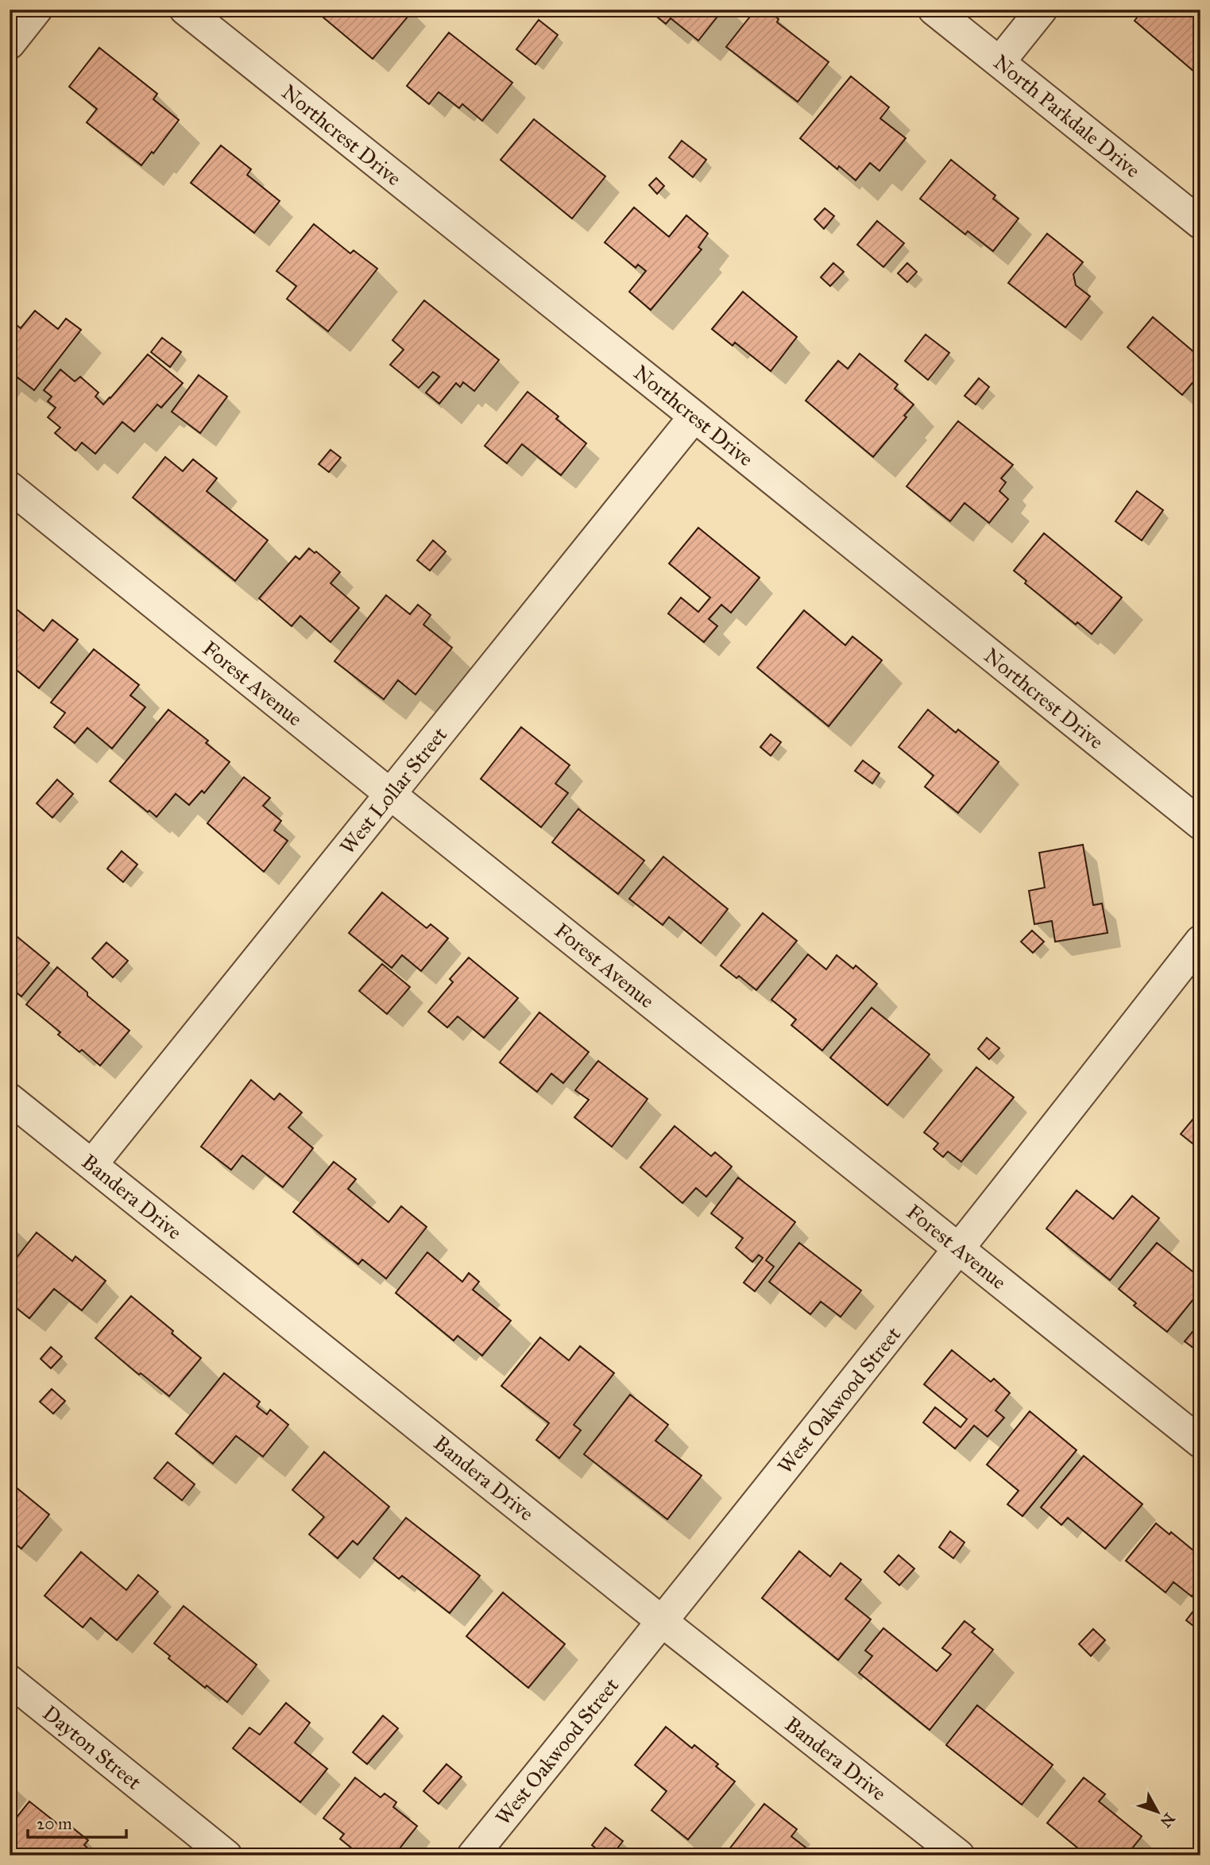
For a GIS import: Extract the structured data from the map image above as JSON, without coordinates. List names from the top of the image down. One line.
{"streets":{"street":["North Parkdale Drive","Northcrest Drive","Forest Avenue","West Lollar Street","Bandera Drive","West Oakwood Street","Dayton Street"]},"crossings":[["Northcrest Drive","West Lollar Street"],["Forest Avenue","West Lollar Street"],["Forest Avenue","West Oakwood Street"],["West Lollar Street","Bandera Drive"],["Bandera Drive","West Oakwood Street"]],"scale_bar":"20 m","north":"bottom right"}
